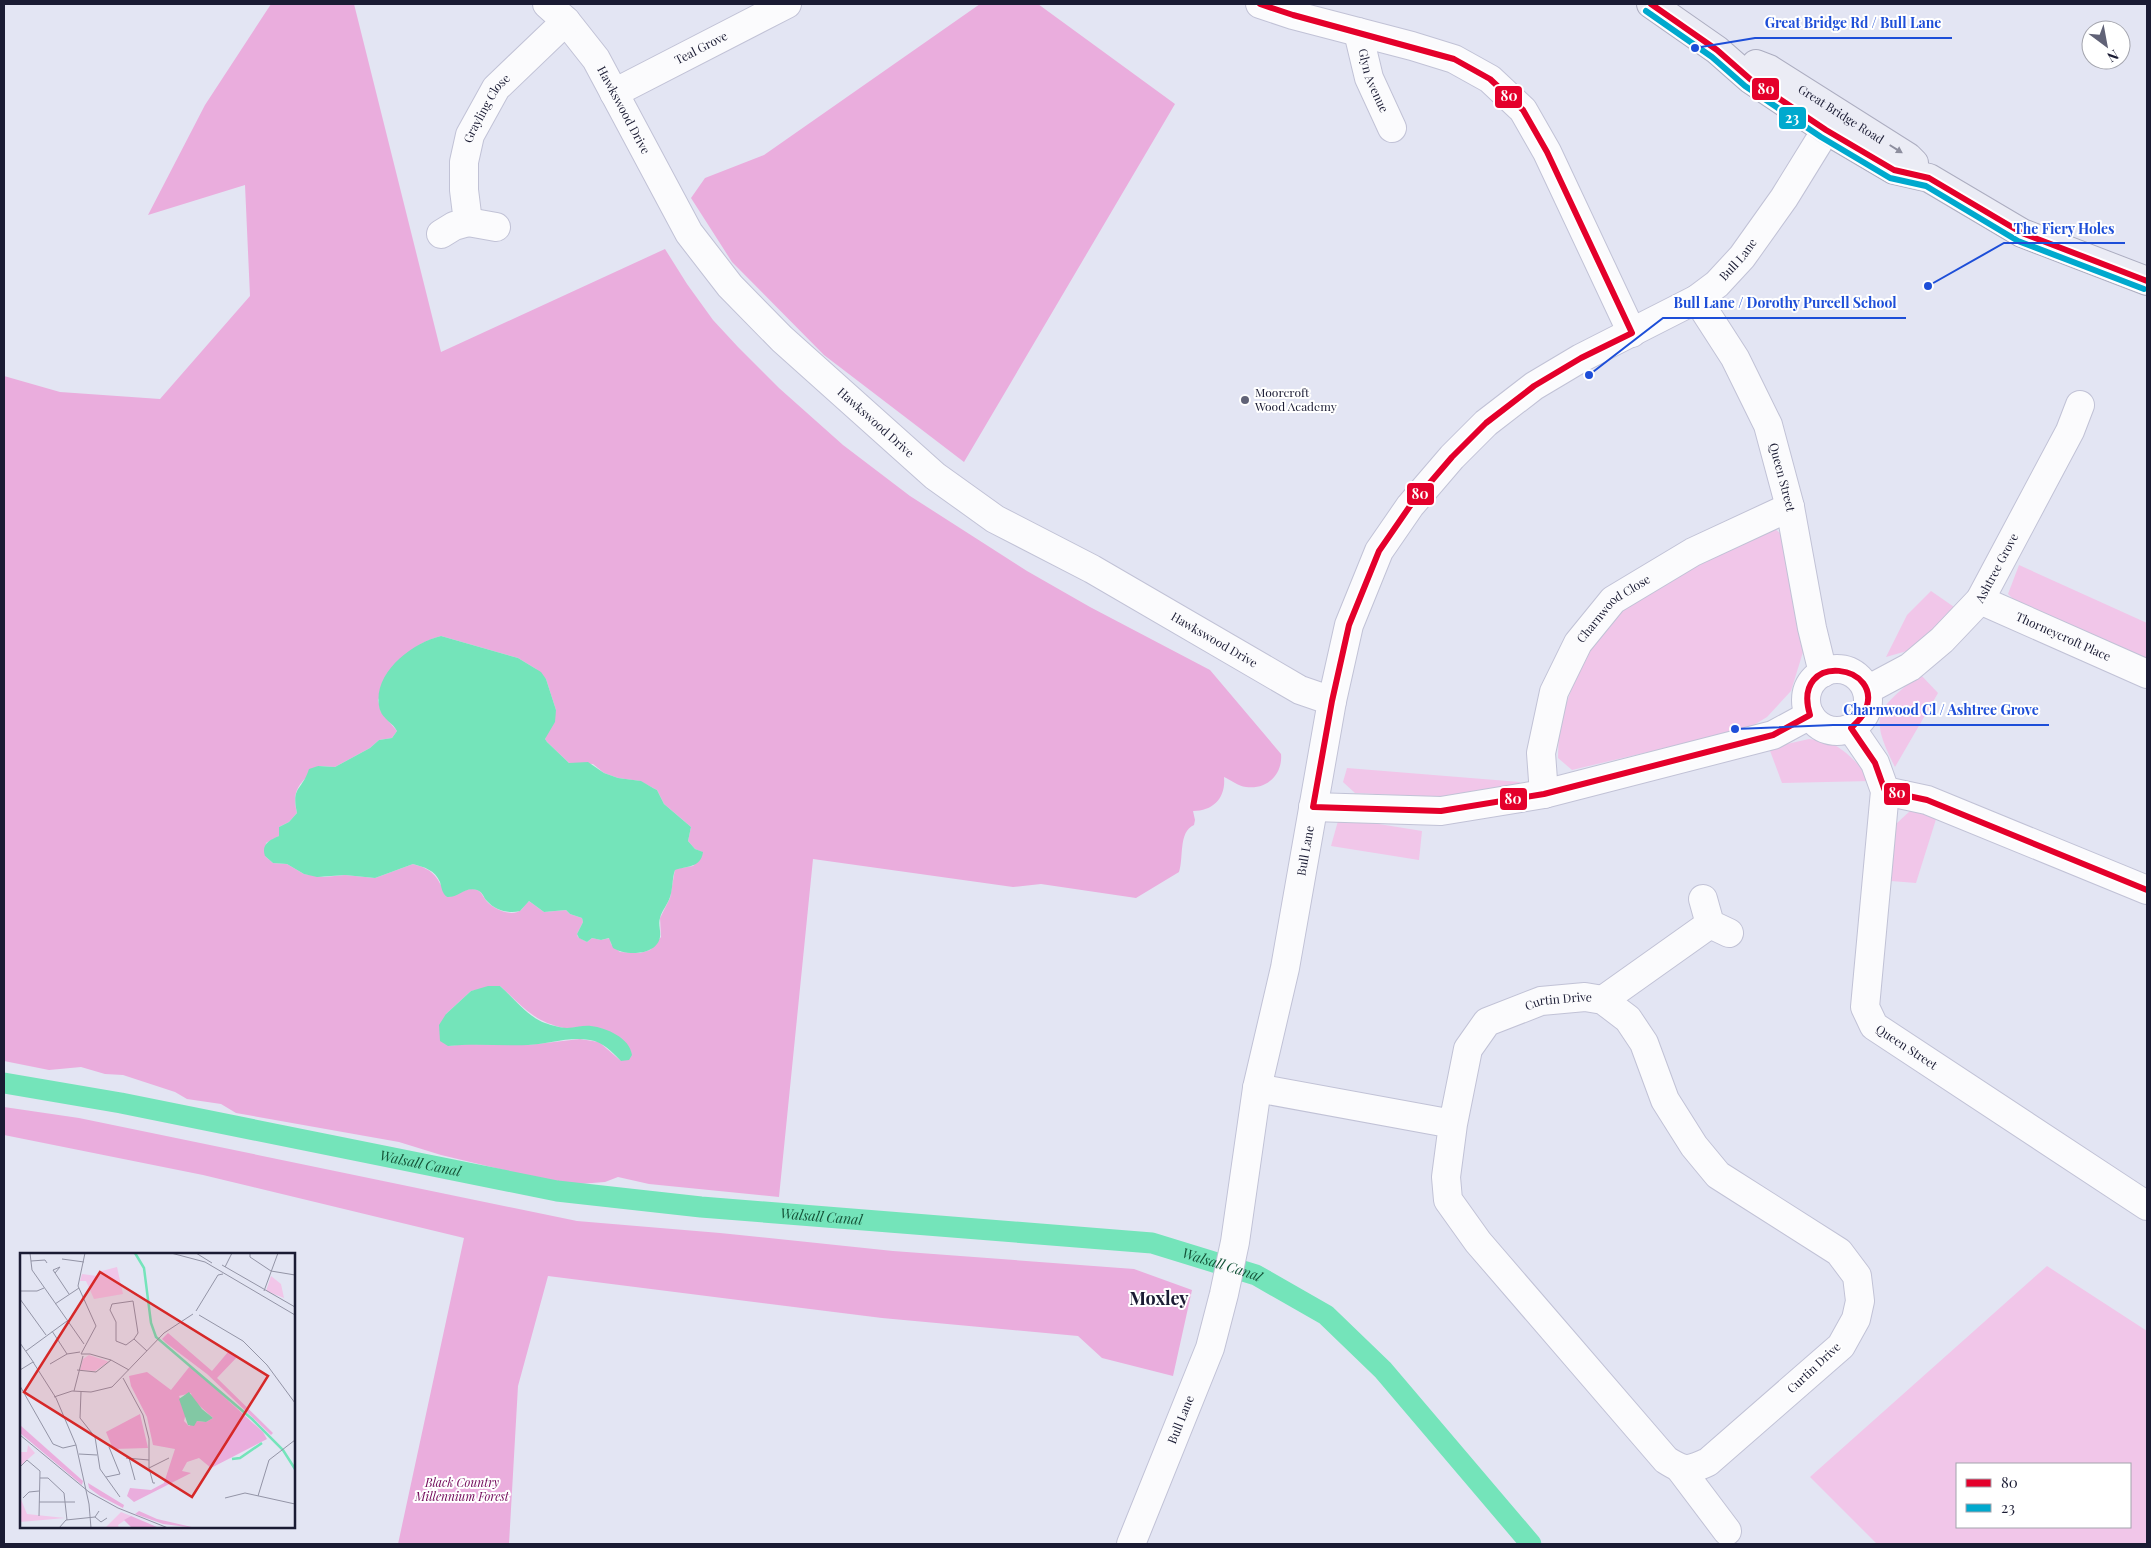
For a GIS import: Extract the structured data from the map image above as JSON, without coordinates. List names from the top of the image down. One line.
{"streets":{"main road":["Great Bridge Road"],"street":["Teal Grove","Glyn Avenue","Grayling Close","Hawkswood Drive","Bull Lane","Queen Street","Ashtree Grove","Charnwood Close","Thorneycroft Place","Curtin Drive"]},"crossings":[["Teal Grove","Hawkswood Drive"],["Glyn Avenue","Bull Lane"],["Grayling Close","Hawkswood Drive"],["Hawkswood Drive","Bull Lane"],["Great Bridge Road","Bull Lane"],["Bull Lane","Queen Street"],["Queen Street","Ashtree Grove"],["Queen Street","Charnwood Close"],["Ashtree Grove","Thorneycroft Place"]],"districts":["Moxley"],"water":["Walsall Canal"],"parks":["Black Country Millennium Forest"],"places":["Great Bridge Rd / Bull Lane","The Fiery Holes","Bull Lane / Dorothy Purcell School","Moorcroft Wood Academy","Charnwood Cl / Ashtree Grove"],"lines":["transit line 80","transit line 23"],"legend":["80","23"],"north":"bottom right"}
